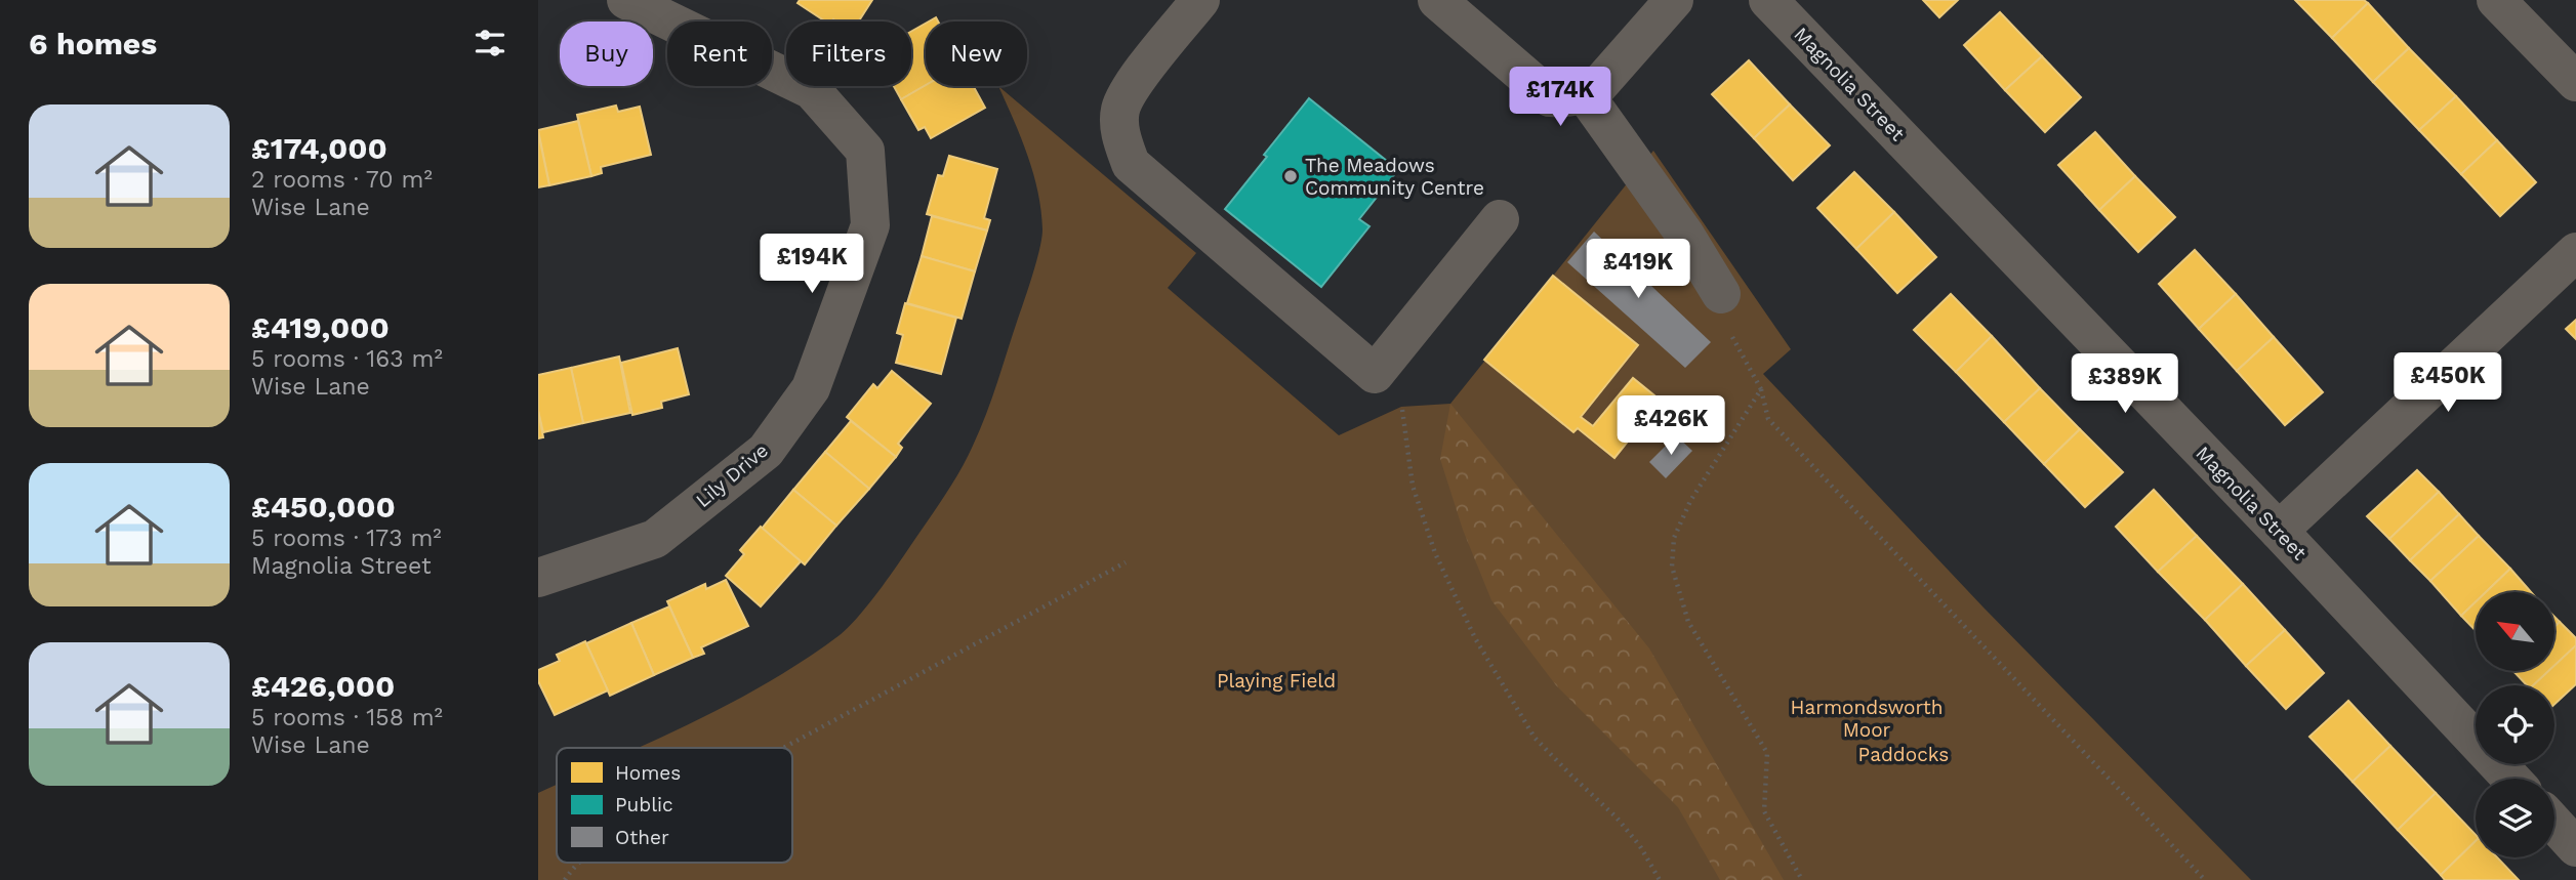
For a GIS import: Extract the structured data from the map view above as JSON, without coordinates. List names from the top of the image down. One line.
{"streets":{"street":["Magnolia Street","Lily Drive"]},"parks":["Playing Field","Harmondsworth Moor","Paddocks"],"places":["The Meadows Community Centre"],"legend":["Homes","Public","Other"],"north":"top left","page":{"heading":"6 homes","chip":["Buy","Rent","Filters","New"],"price":["£174K","£194K","£419K","£450K","£389K","£426K"],"list":[{"name":"£174,000","note":"2 rooms · 70 m² · Wise Lane"},{"name":"£419,000","note":"5 rooms · 163 m² · Wise Lane"},{"name":"£450,000","note":"5 rooms · 173 m² · Magnolia Street"},{"name":"£426,000","note":"5 rooms · 158 m² · Wise Lane"}]}}
